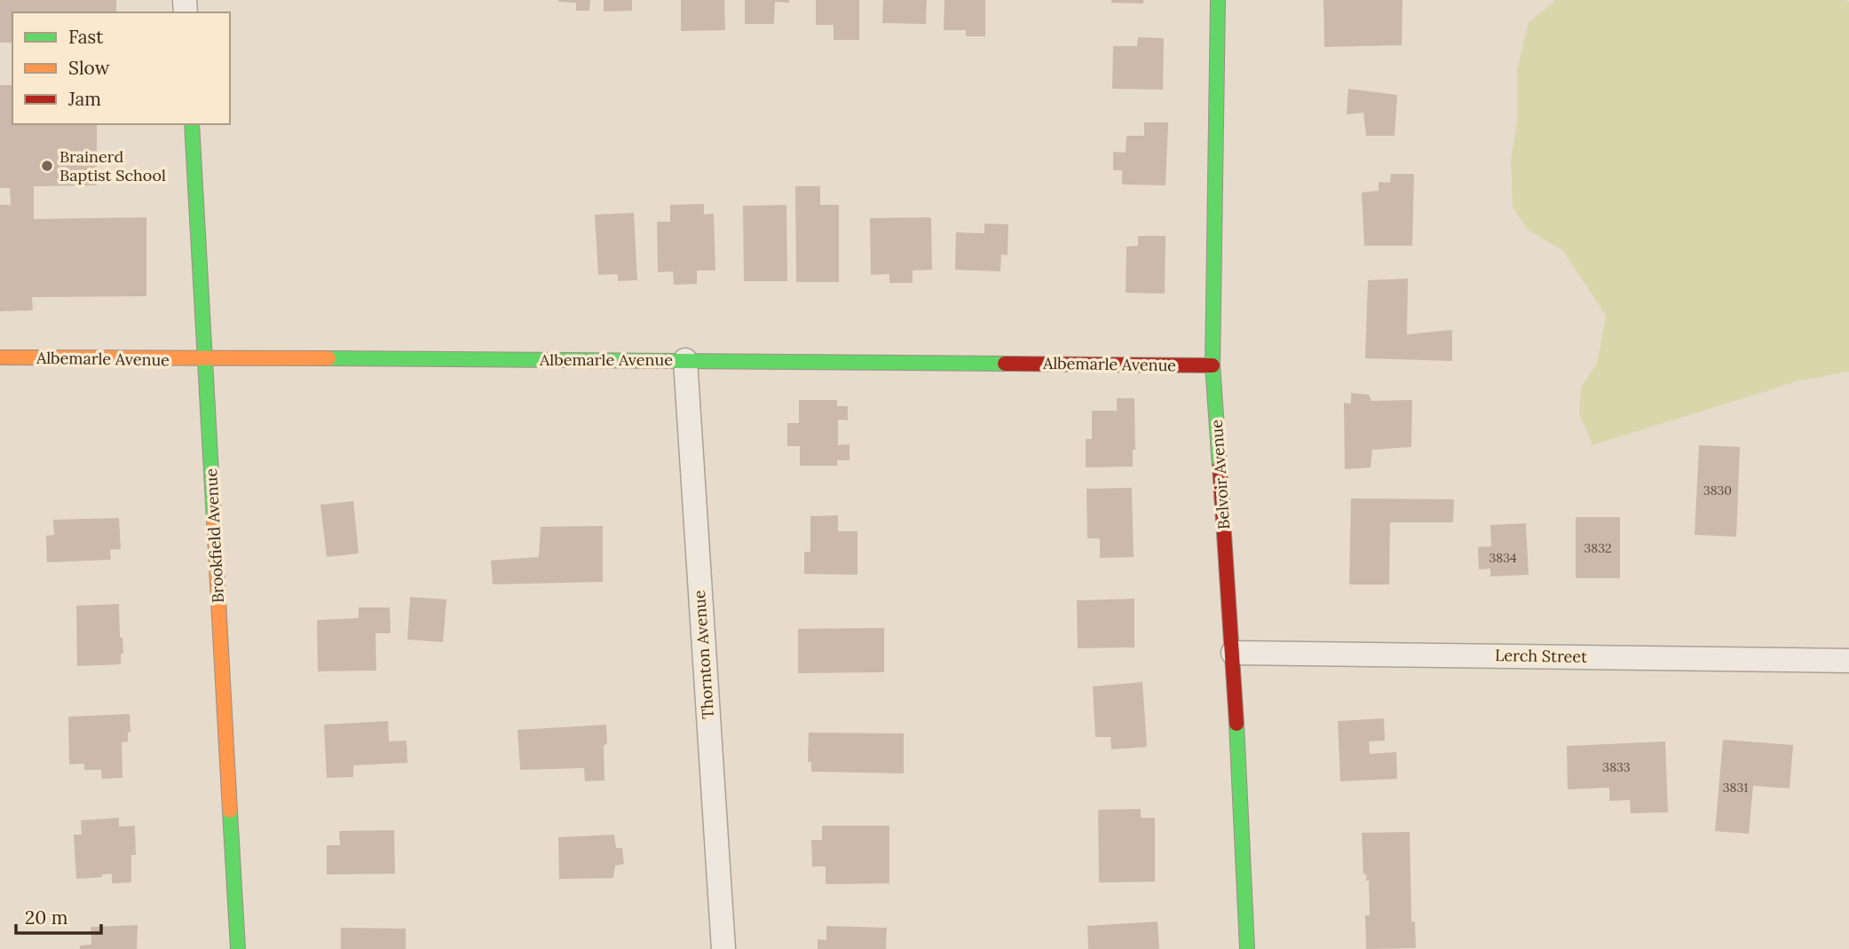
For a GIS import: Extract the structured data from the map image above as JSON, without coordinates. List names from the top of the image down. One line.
{"streets":{"street":["Albemarle Avenue","Belvoir Avenue","Brookfield Avenue","Thornton Avenue","Lerch Street"]},"crossings":[["Albemarle Avenue","Belvoir Avenue"],["Albemarle Avenue","Brookfield Avenue"],["Albemarle Avenue","Thornton Avenue"],["Belvoir Avenue","Lerch Street"]],"places":["Brainerd Baptist School"],"house_numbers":["3830","3832","3834","3833","3831"],"legend":["Fast","Slow","Jam"],"scale_bar":"20 m"}
